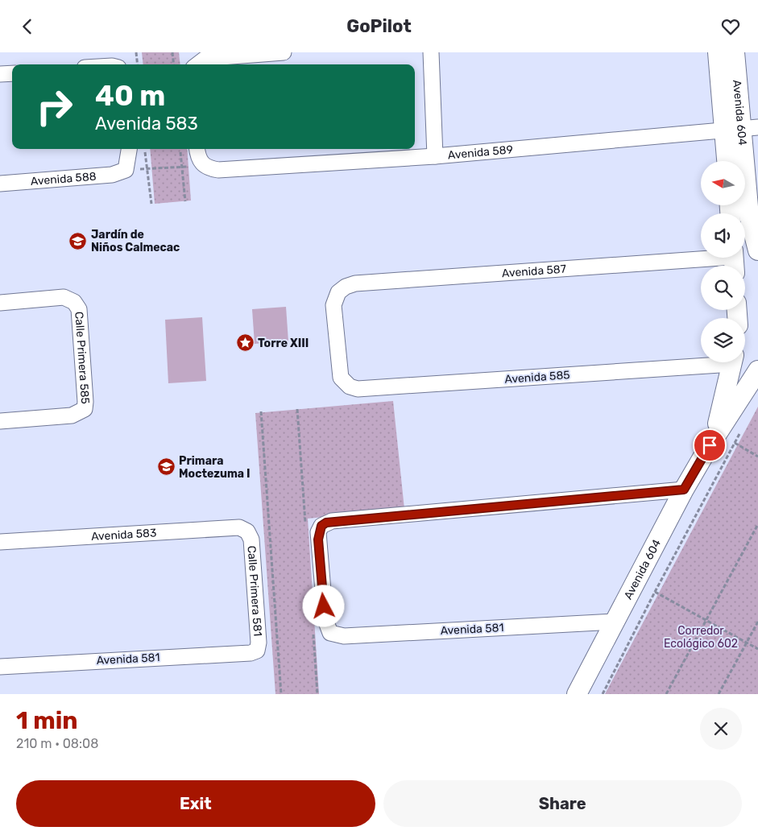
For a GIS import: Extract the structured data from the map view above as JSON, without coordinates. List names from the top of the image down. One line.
{"streets":{"street":["Avenida 604","Avenida 589","Avenida 588","Avenida 587","Calle Primera 585","Avenida 585","Avenida 583","Calle Primera 581","Avenida 581"]},"crossings":[["Avenida 604","Avenida 589"],["Avenida 604","Avenida 581"],["Avenida 587","Avenida 585"],["Avenida 583","Calle Primera 581"],["Calle Primera 581","Avenida 581"]],"parks":["Corredor Ecológico 602"],"places":{"school or university":["Jardín de Niños Calmecac","Primara Moctezuma I"],"place":["Torre XIII"]},"north":"left","page":{"header":"GoPilot","turn":["40 m","Avenida 583"],"heading":["1 min","210 m · 08:08"],"buttons":["Exit","Share"]}}
